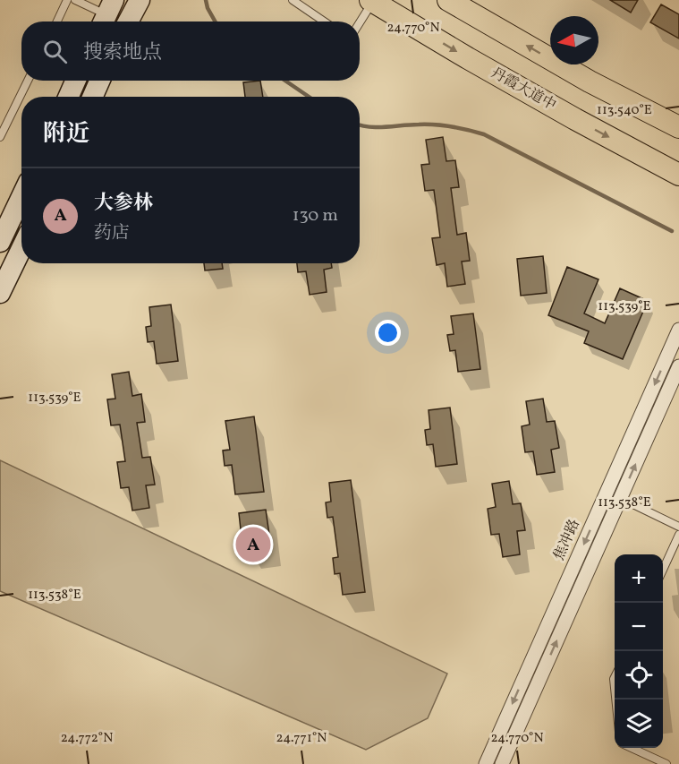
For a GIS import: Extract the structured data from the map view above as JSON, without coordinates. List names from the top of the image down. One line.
{"streets":{"main road":["丹霞大道中"],"street":["焦冲路"]},"north":"left","page":{"search":"搜索地点","heading":"附近","list":[{"mark":"A","name":"大参林","note":"药店","value":"130 m"}],"pins":"A","map_buttons":["+","−"]},"coordinates":["24.770°N","113.540°E","113.539°E","113.538°E","24.772°N","24.771°N"]}
